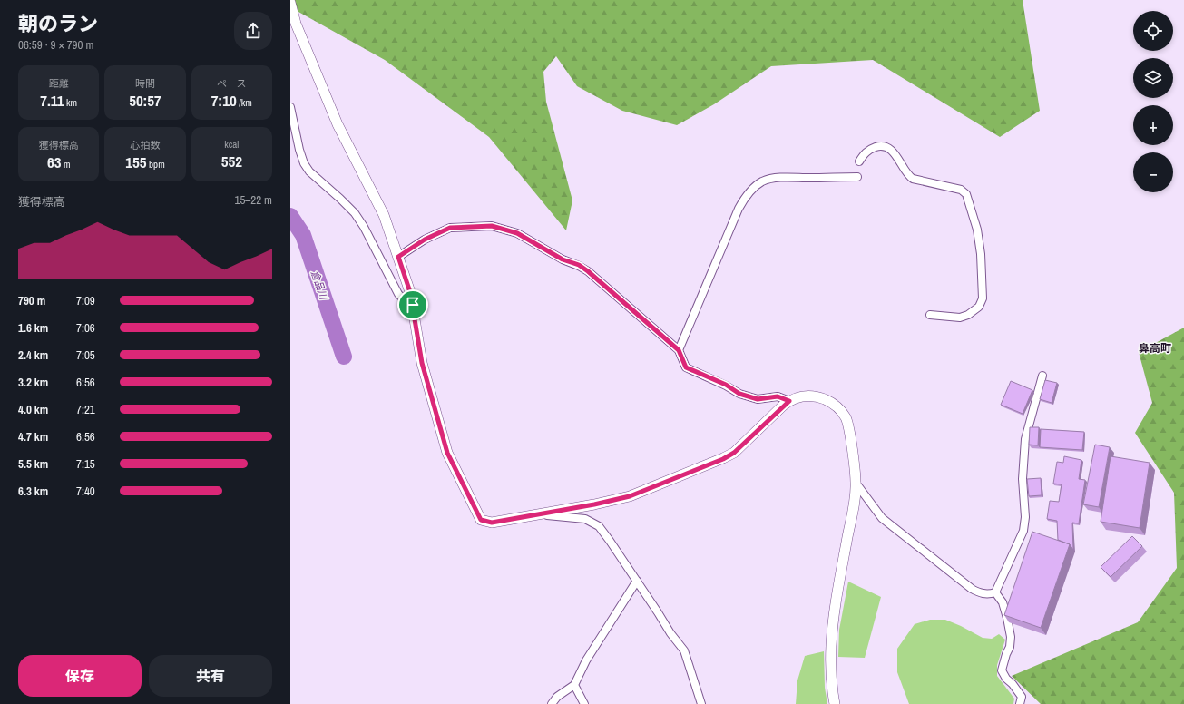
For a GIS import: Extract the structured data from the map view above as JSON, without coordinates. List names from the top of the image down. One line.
{"districts":["鼻高町"],"water":["倉品川"],"page":{"heading":["朝のラン","06:59 · 9 × 790 m"],"map_buttons":["+","−"],"stats":[["距離","7.11 km"],["時間","50:57"],["ペース","7:10 /km"],["獲得標高","63 m"],["心拍数","155 bpm"],["kcal","552"]],"chart":["獲得標高","15–22 m"],"list":[{"name":"790 m","note":"7:09"},{"name":"1.6 km","note":"7:06"},{"name":"2.4 km","note":"7:05"},{"name":"3.2 km","note":"6:56"},{"name":"4.0 km","note":"7:21"},{"name":"4.7 km","note":"6:56"},{"name":"5.5 km","note":"7:15"},{"name":"6.3 km","note":"7:40"}],"buttons":["保存","共有"]}}
